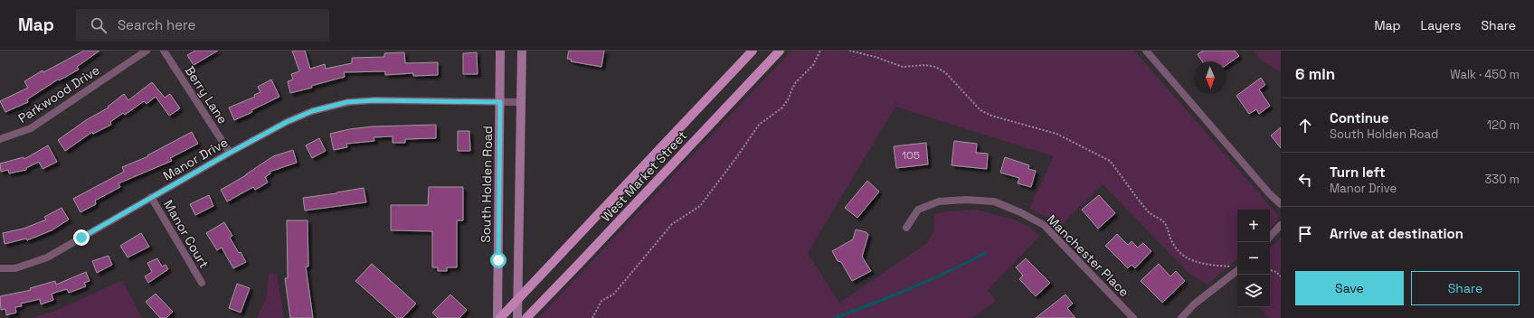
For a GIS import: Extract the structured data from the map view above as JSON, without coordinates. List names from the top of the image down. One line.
{"streets":{"main road":["West Market Street","South Holden Road"],"street":["Parkwood Drive","Berry Lane","Manor Drive","Manor Court","Manchester Place"]},"crossings":[["Berry Lane","Manor Drive"],["Manor Drive","South Holden Road"],["Manor Drive","Manor Court"],["West Market Street","South Holden Road"]],"house_numbers":["105"],"north":"bottom","page":{"header":"Map","search":"Search here","nav":["Map","Layers","Share"],"heading":["6 min","Walk · 450 m"],"list":[["Continue","South Holden Road","120 m"],["Turn left","Manor Drive","330 m"],"Arrive at destination"],"map_buttons":["+","−"],"buttons":["Save","Share"]}}
